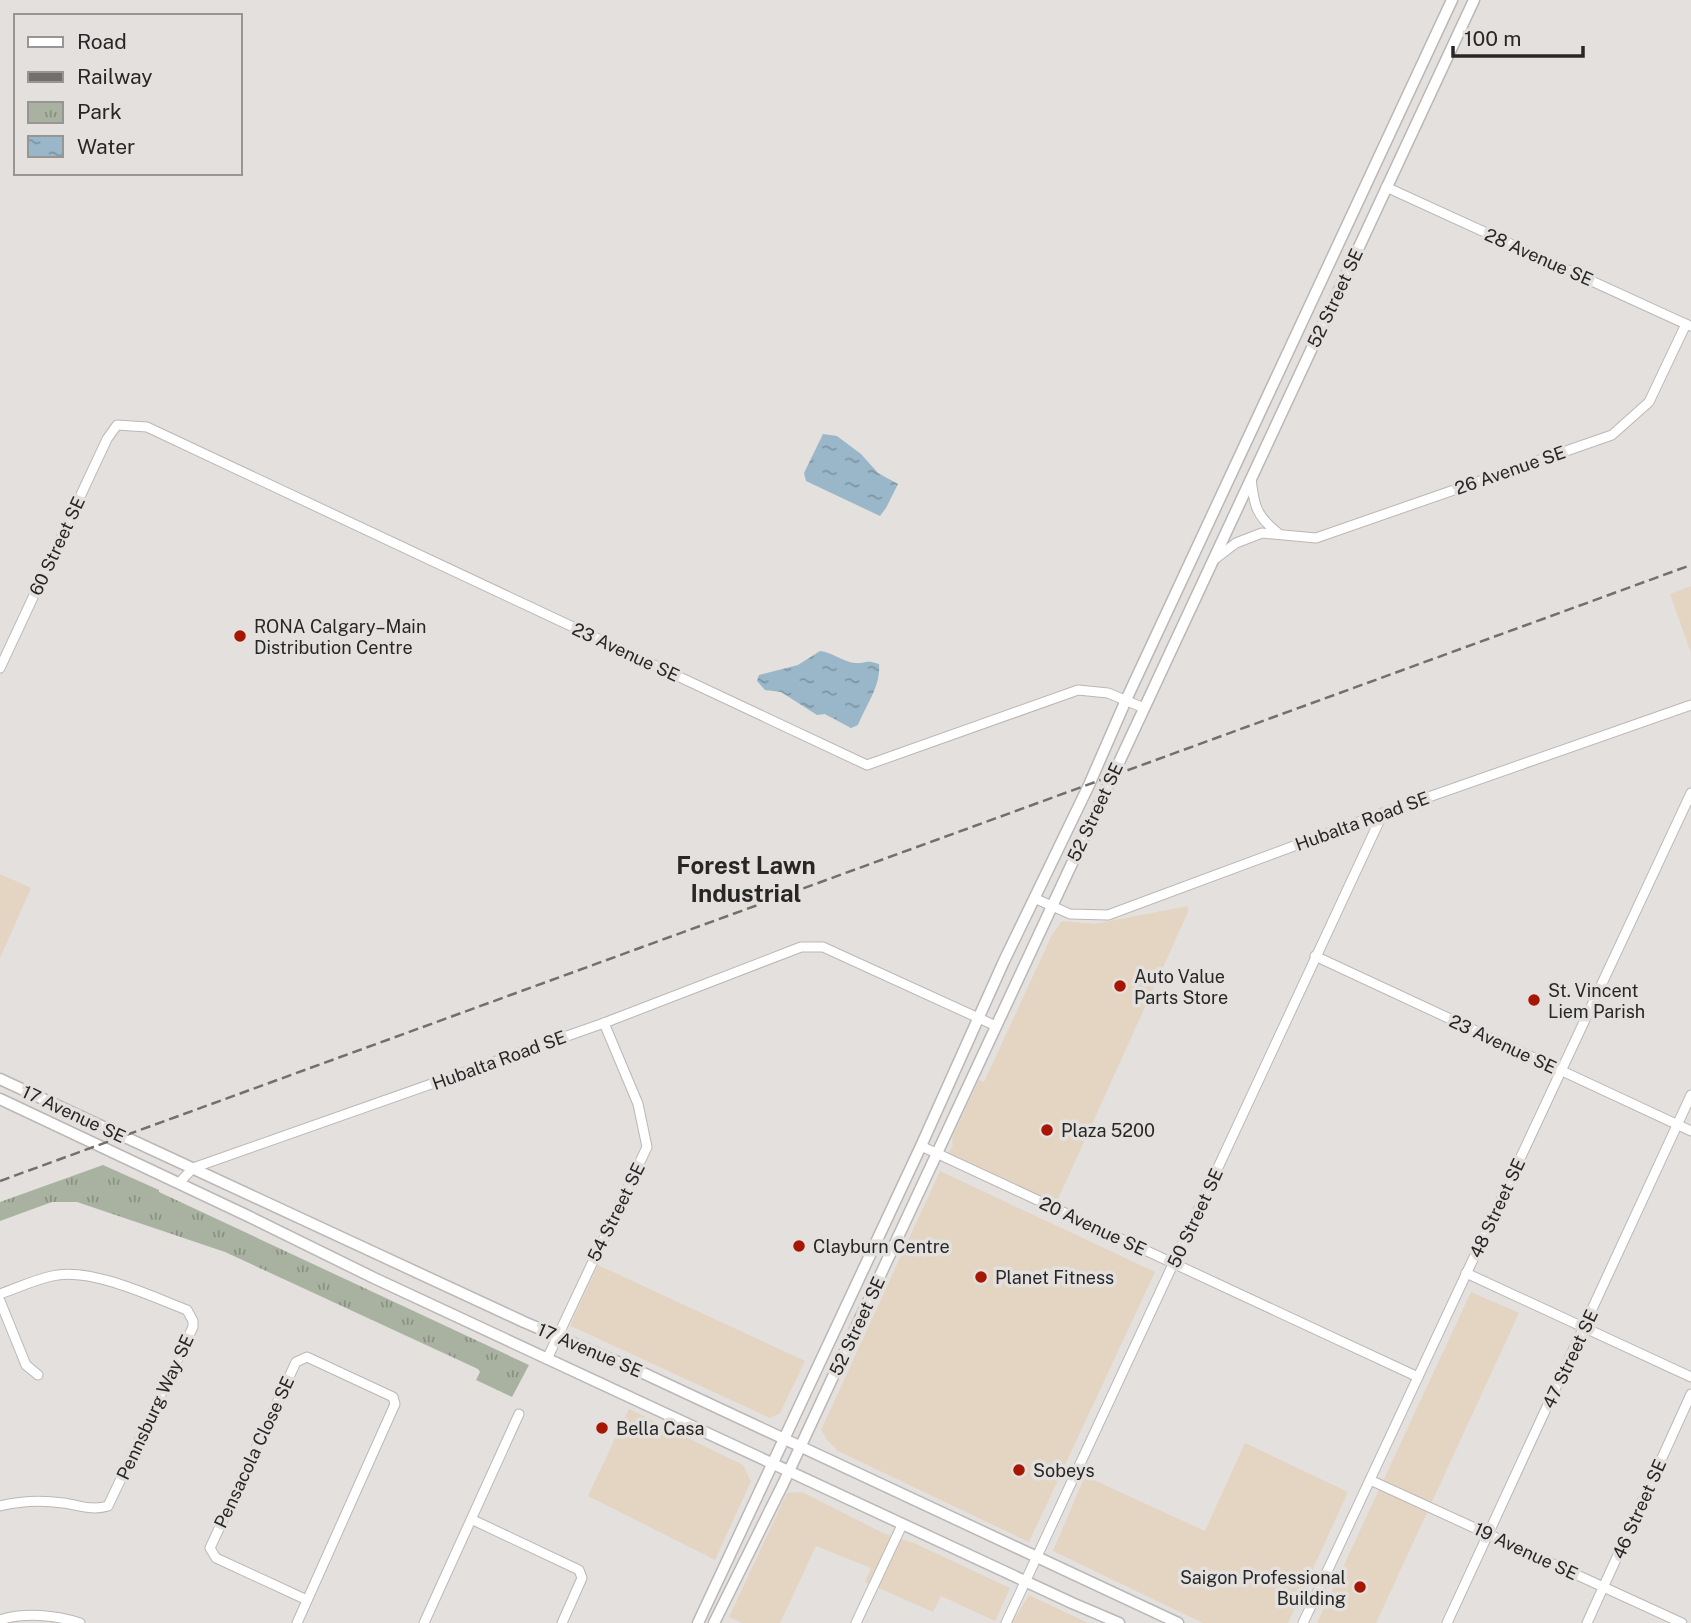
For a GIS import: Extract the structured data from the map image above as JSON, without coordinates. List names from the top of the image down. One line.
{"streets":{"main road":["52 Street SE","17 Avenue SE"],"street":["28 Avenue SE","26 Avenue SE","60 Street SE","23 Avenue SE","Hubalta Road SE","48 Street SE","54 Street SE","50 Street SE","20 Avenue SE","47 Street SE","Pennsburg Way SE","Pensacola Close SE","46 Street SE","19 Avenue SE"]},"crossings":[["28 Avenue SE","52 Street SE"],["28 Avenue SE","26 Avenue SE"],["52 Street SE","26 Avenue SE"],["52 Street SE","23 Avenue SE"],["52 Street SE","Hubalta Road SE"],["52 Street SE","17 Avenue SE"],["52 Street SE","20 Avenue SE"],["60 Street SE","23 Avenue SE"],["23 Avenue SE","48 Street SE"],["23 Avenue SE","50 Street SE"],["23 Avenue SE","47 Street SE"],["Hubalta Road SE","17 Avenue SE"],["Hubalta Road SE","54 Street SE"],["Hubalta Road SE","50 Street SE"],["17 Avenue SE","54 Street SE"],["17 Avenue SE","50 Street SE"],["48 Street SE","20 Avenue SE"],["48 Street SE","19 Avenue SE"],["50 Street SE","20 Avenue SE"],["47 Street SE","19 Avenue SE"],["46 Street SE","19 Avenue SE"]],"districts":["Forest Lawn Industrial"],"places":["RONA Calgary–Main Distribution Centre","Auto Value Parts Store","St. Vincent Liem Parish","Plaza 5200","Clayburn Centre","Planet Fitness","Bella Casa","Sobeys","Saigon Professional Building"],"legend":["Road","Railway","Park","Water"],"scale_bar":"100 m"}
